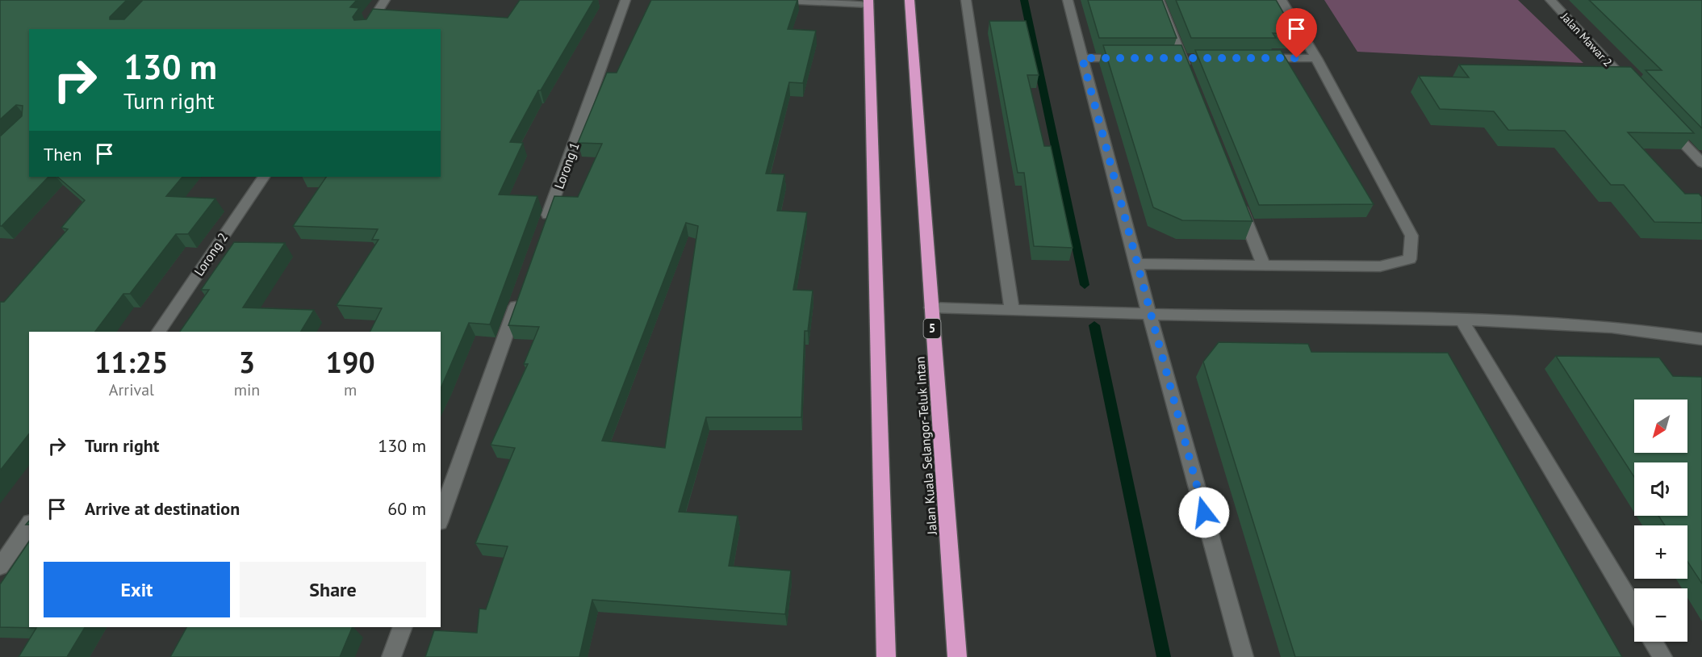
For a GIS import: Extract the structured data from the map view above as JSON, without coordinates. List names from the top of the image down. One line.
{"streets":{"highway":["5","Jalan Kuala Selangor-Teluk Intan"],"street":["Jalan Mawar 2","Lorong 1","Lorong 2"]},"north":"bottom left","page":{"turn":["130 m","Turn right"],"then":"Then","eta":["11:25","Arrival","3","min","190","m"],"map_buttons":["+","−"],"list":[{"name":"Turn right","value":"130 m"},{"name":"Arrive at destination","value":"60 m"}],"buttons":["Exit","Share"]}}
